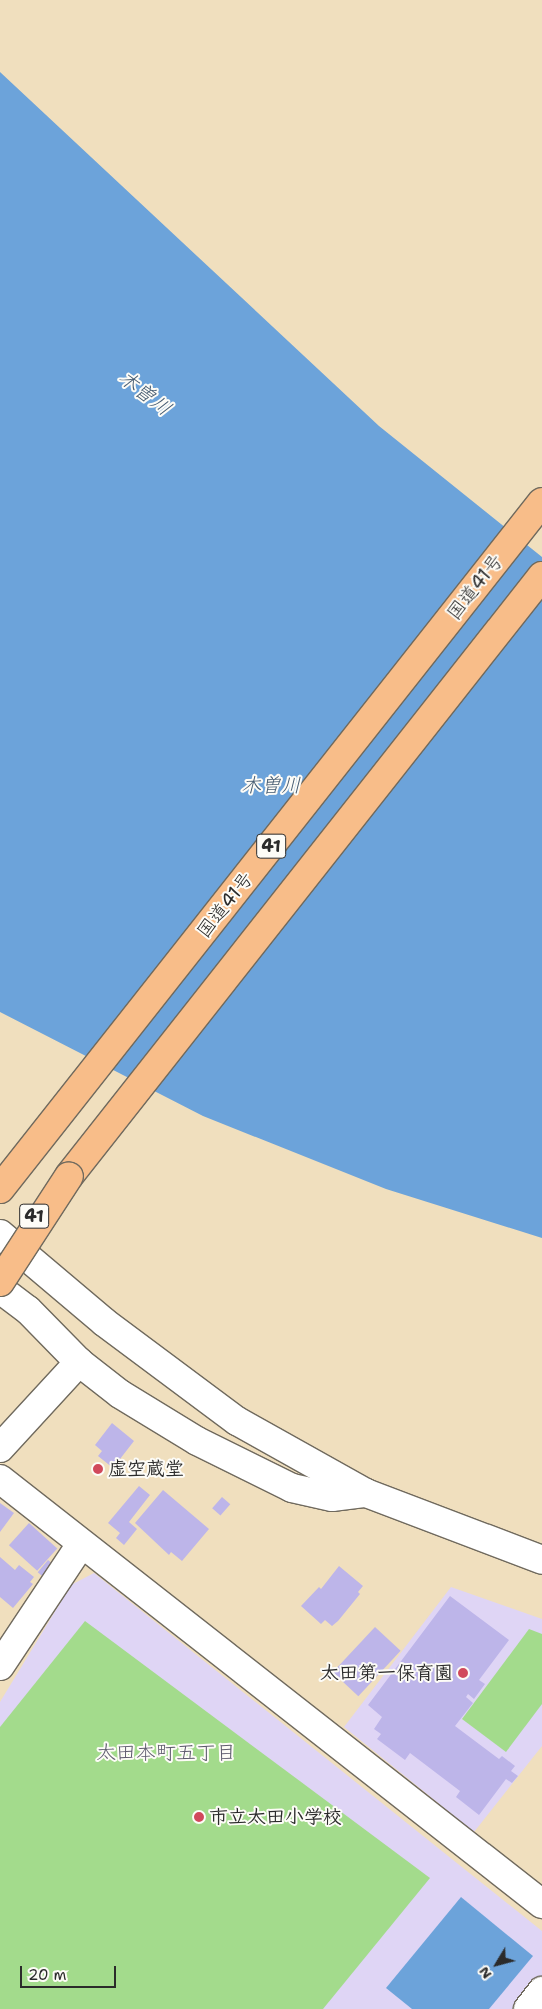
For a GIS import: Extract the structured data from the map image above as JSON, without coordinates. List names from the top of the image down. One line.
{"streets":{"highway":["国道41号","41"]},"districts":["太田本町五丁目"],"water":["木曽川"],"places":["虚空蔵堂","太田第一保育園","市立太田小学校"],"scale_bar":"20 m","north":"bottom left"}
